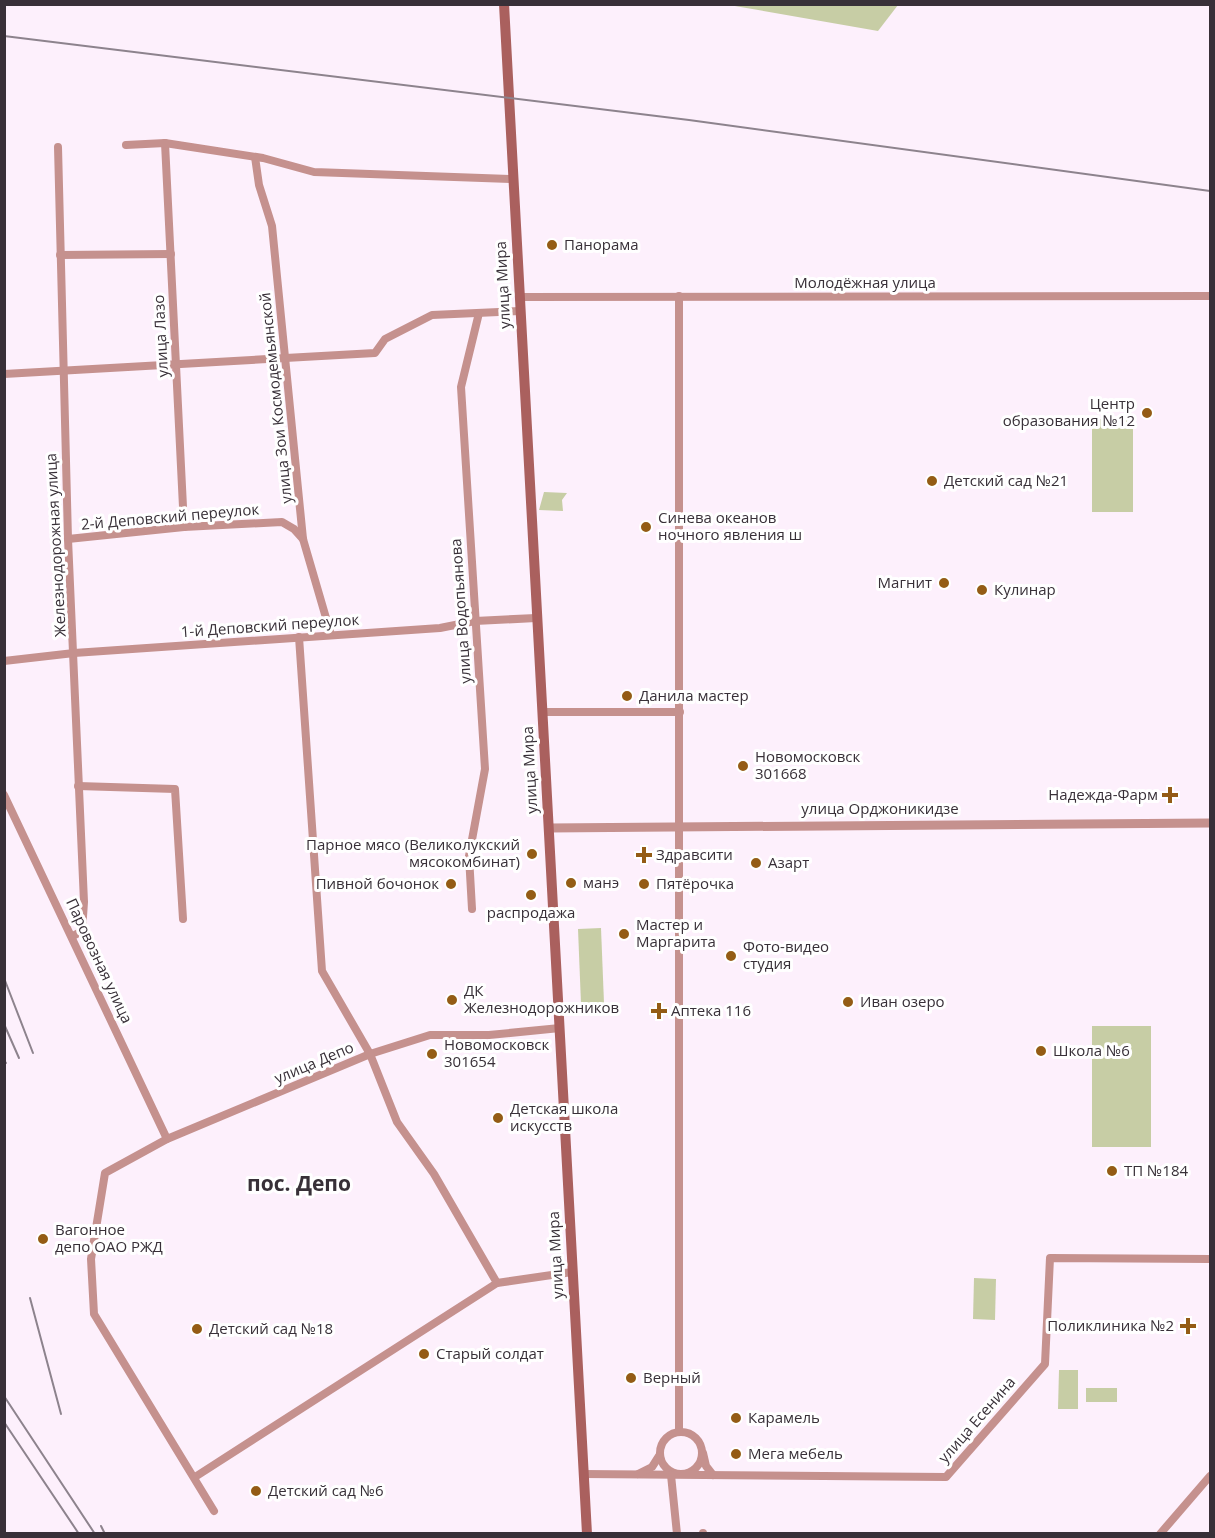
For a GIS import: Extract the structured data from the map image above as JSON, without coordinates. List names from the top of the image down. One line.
{"streets":{"main road":["улица Мира"],"street":["Молодёжная улица","улица Лазо","улица Зои Космодемьянской","2-й Деповский переулок","Железнодорожная улица","улица Водопьянова","1-й Деповский переулок","улица Орджоникидзе","Паровозная улица","улица Депо","улица Есенина"]},"crossings":[["Молодёжная улица","улица Мира"],["улица Мира","1-й Деповский переулок"],["улица Мира","улица Орджоникидзе"],["улица Мира","улица Есенина"],["улица Лазо","2-й Деповский переулок"],["улица Зои Космодемьянской","2-й Деповский переулок"],["улица Зои Космодемьянской","1-й Деповский переулок"],["2-й Деповский переулок","Железнодорожная улица"],["Железнодорожная улица","1-й Деповский переулок"],["Железнодорожная улица","Паровозная улица"],["улица Водопьянова","1-й Деповский переулок"],["Паровозная улица","улица Депо"]],"districts":["пос. Депо"],"places":{"other":["Панорама","Центр образования №12","Детский сад №21","Синева океанов ночного явления ш","Магнит","Кулинар","Данила мастер","Новомосковск 301668","Парное мясо (Великолукский мясокомбинат)","Азарт","манэ","Пивной бочонок","Пятёрочка","распродажа","Мастер и Маргарита","Фото-видео студия","ДК Железнодорожников","Иван озеро","Школа №6","Новомосковск 301654","Детская школа искусств","ТП №184","Вагонное депо ОАО РЖД","Детский сад №18","Старый солдат","Верный","Карамель","Мега мебель","Детский сад №6"],"health":["Надежда-Фарм","Здравсити","Аптека 116","Поликлиника №2"]}}
